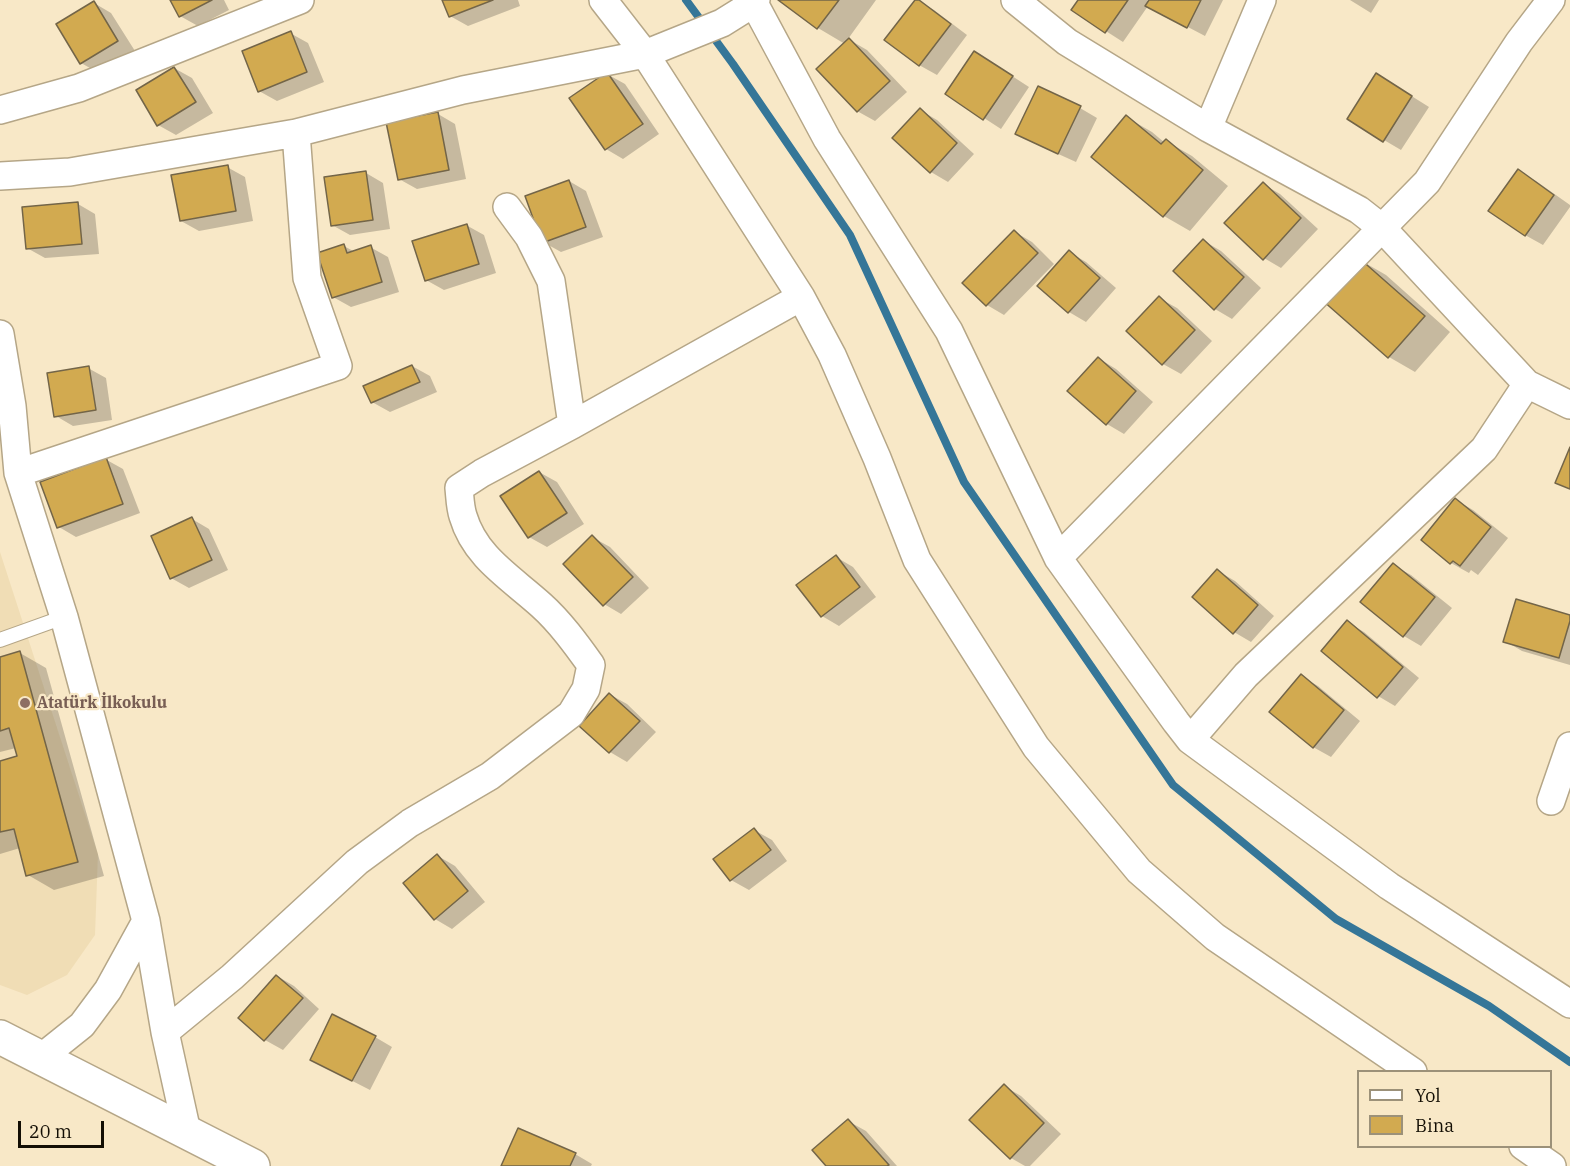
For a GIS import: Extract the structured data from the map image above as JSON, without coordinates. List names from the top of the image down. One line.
{"places":["Atatürk İlkokulu"],"legend":["Yol","Bina"],"scale_bar":"20 m"}
